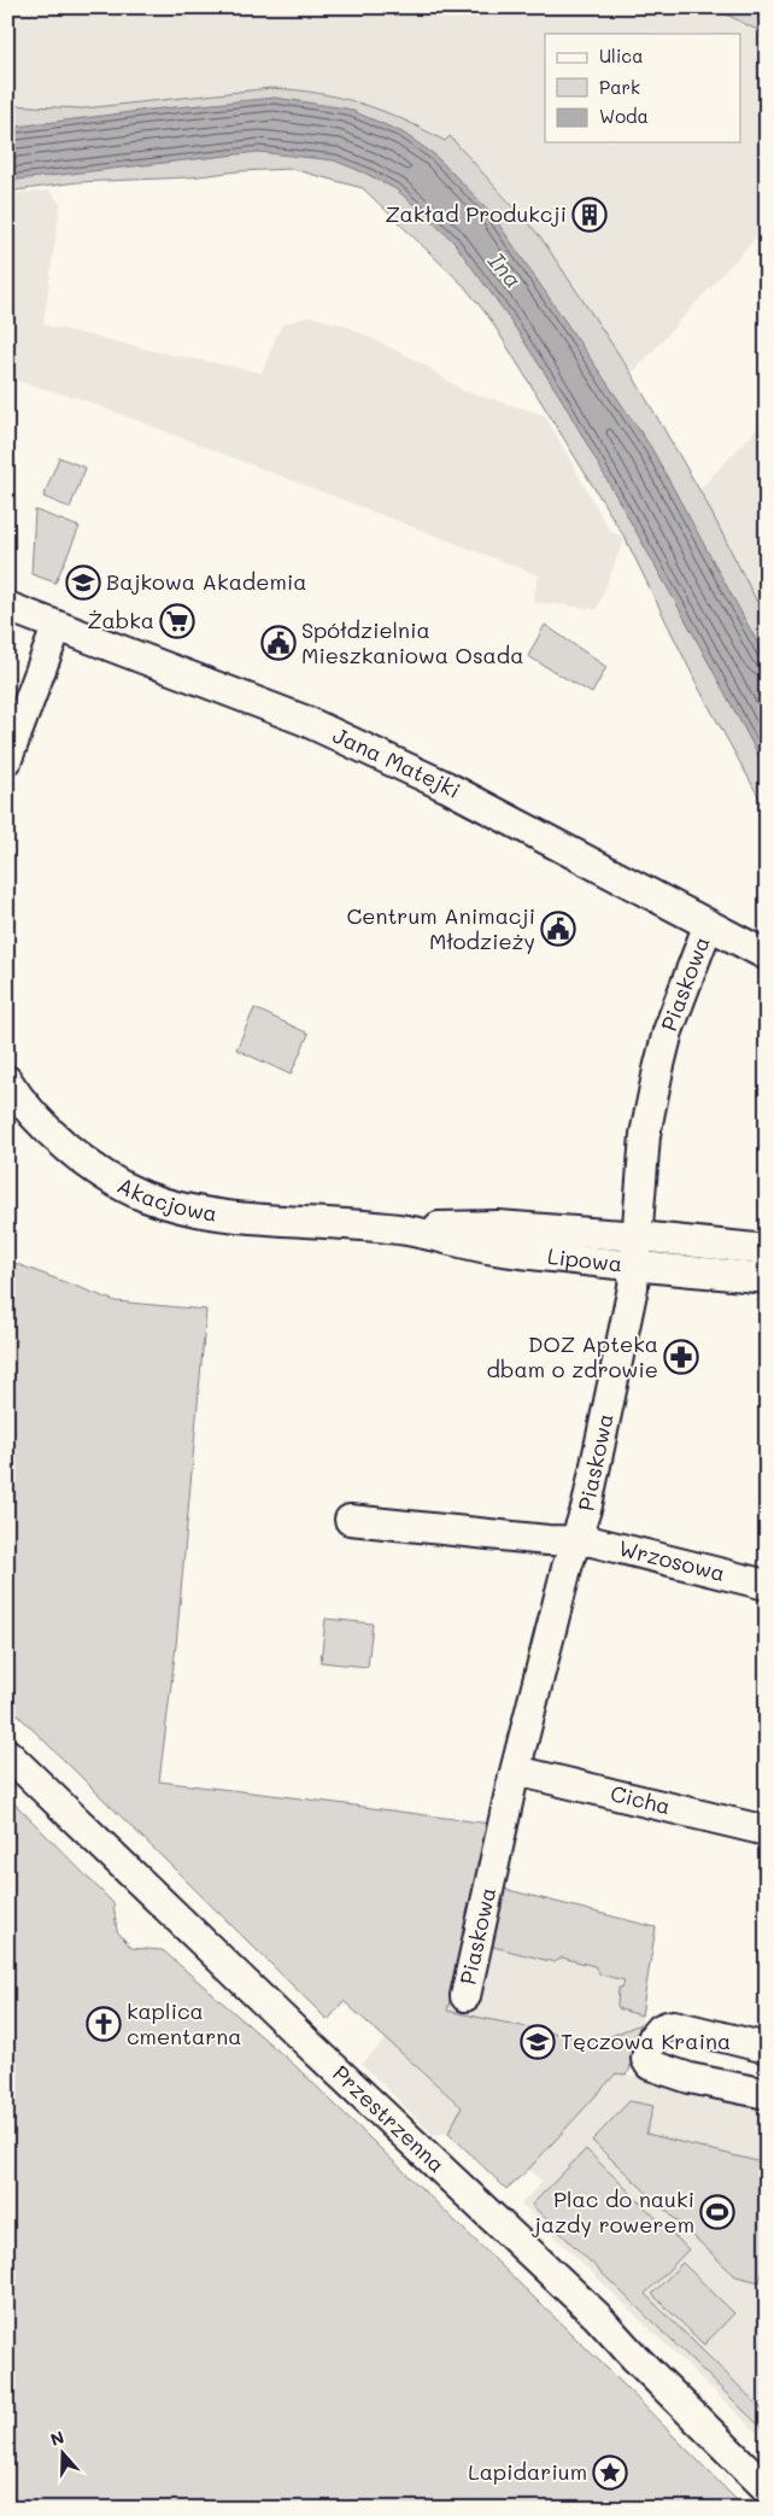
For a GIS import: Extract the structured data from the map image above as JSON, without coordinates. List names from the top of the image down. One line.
{"streets":{"street":["Jana Matejki","Piaskowa","Akacjowa","Lipowa","Wrzosowa","Cicha","Przestrzenna"]},"crossings":[["Jana Matejki","Piaskowa"],["Piaskowa","Lipowa"],["Piaskowa","Wrzosowa"],["Piaskowa","Cicha"],["Akacjowa","Lipowa"]],"water":["Ina"],"places":{"building":["Zakład Produkcji"],"school or university":["Bajkowa Akademia","Tęczowa Kraina"],"supermarket":["Żabka"],"public building":["Spółdzielnia Mieszkaniowa Osada","Centrum Animacji Młodzieży"],"pharmacy":["DOZ Apteka dbam o zdrowie"],"church":["kaplica cmentarna"],"sports":["Plac do nauki jazdy rowerem"],"place":["Lapidarium"]},"legend":["Ulica","Park","Woda"],"north":"top"}
